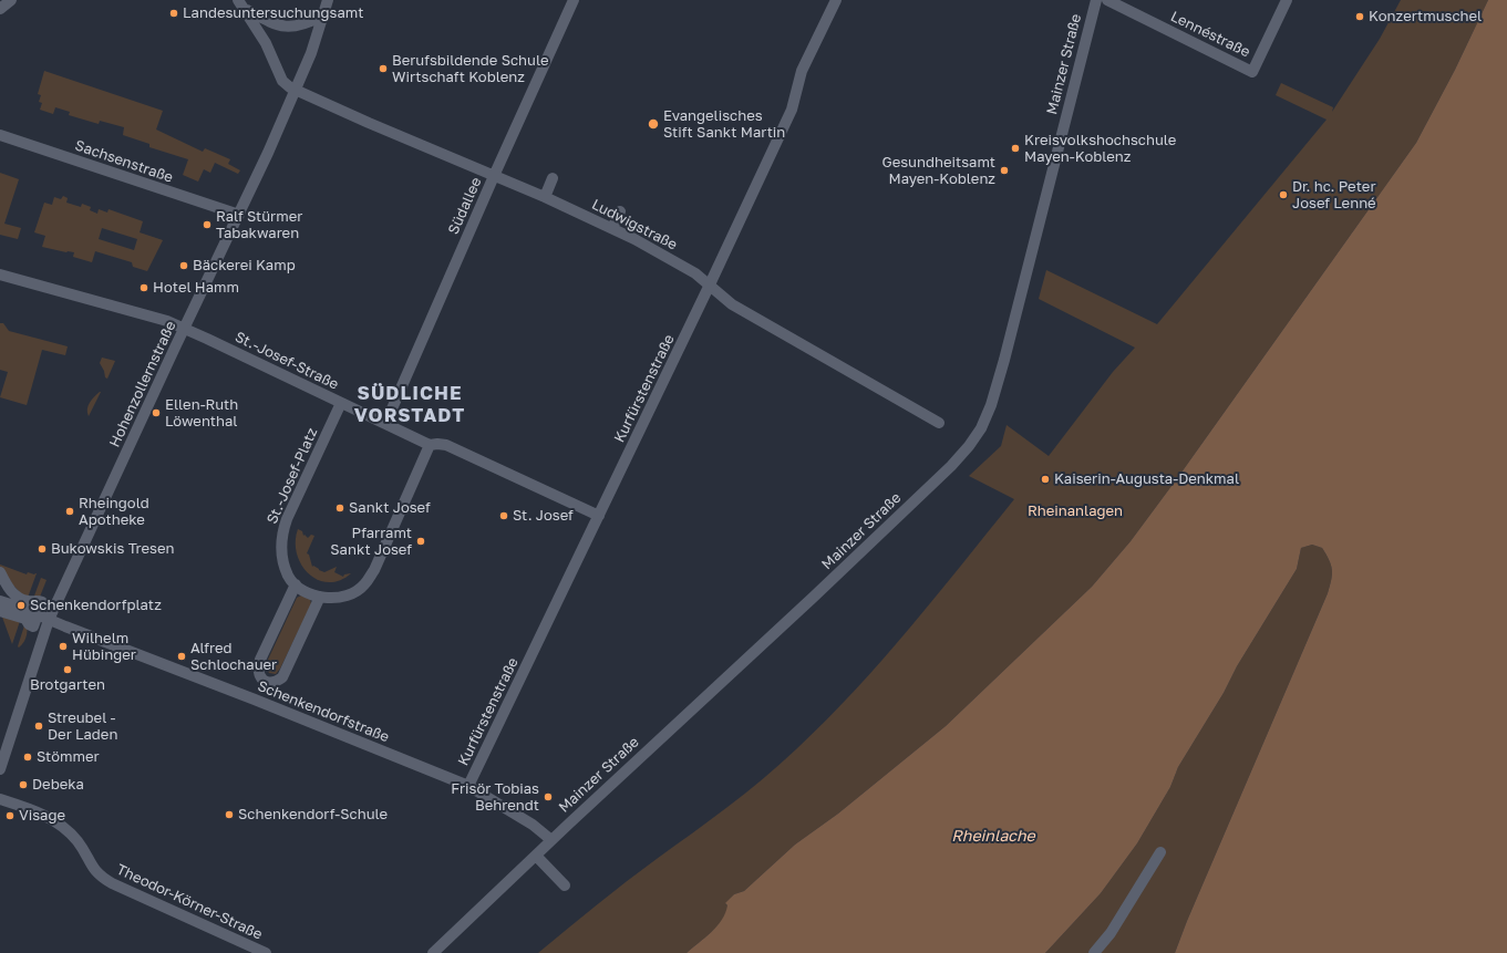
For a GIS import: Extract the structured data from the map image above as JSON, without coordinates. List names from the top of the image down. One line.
{"streets":{"street":["Lennéstraße","Mainzer Straße","Sachsenstraße","Südallee","Ludwigstraße","St.-Josef-Straße","Hohenzollernstraße","Kurfürstenstraße","St.-Josef-Platz","Schenkendorfstraße","Theodor-Körner-Straße"]},"crossings":[["Mainzer Straße","Schenkendorfstraße"],["Sachsenstraße","Hohenzollernstraße"],["Südallee","Ludwigstraße"],["Südallee","St.-Josef-Straße"],["Ludwigstraße","Hohenzollernstraße"],["Ludwigstraße","Kurfürstenstraße"],["St.-Josef-Straße","Hohenzollernstraße"],["St.-Josef-Straße","Kurfürstenstraße"],["St.-Josef-Straße","St.-Josef-Platz"],["Hohenzollernstraße","Schenkendorfstraße"],["Kurfürstenstraße","Schenkendorfstraße"]],"districts":["SÜDLICHE VORSTADT"],"water":["Rheinlache"],"parks":["Rheinanlagen"],"places":["Landesuntersuchungsamt","Konzertmuschel","Berufsbildende Schule Wirtschaft Koblenz","Evangelisches Stift Sankt Martin","Kreisvolkshochschule Mayen-Koblenz","Gesundheitsamt Mayen-Koblenz","Dr. hc. Peter Josef Lenné","Ralf Stürmer Tabakwaren","Bäckerei Kamp","Hotel Hamm","Ellen-Ruth Löwenthal","Kaiserin-Augusta-Denkmal","Sankt Josef","Rheingold Apotheke","St. Josef","Pfarramt Sankt Josef","Bukowskis Tresen","Schenkendorfplatz","Wilhelm Hübinger","Alfred Schlochauer","Brotgarten","Streubel - Der Laden","Stömmer","Debeka","Frisör Tobias Behrendt","Schenkendorf-Schule","Visage"]}
